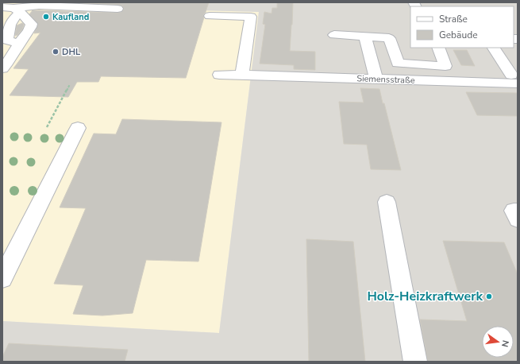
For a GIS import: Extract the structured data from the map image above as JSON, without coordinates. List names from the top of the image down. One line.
{"streets":{"street":["Siemensstraße"]},"places":["Kaufland","DHL","Holz-Heizkraftwerk"],"legend":["Straße","Gebäude"],"north":"right"}
